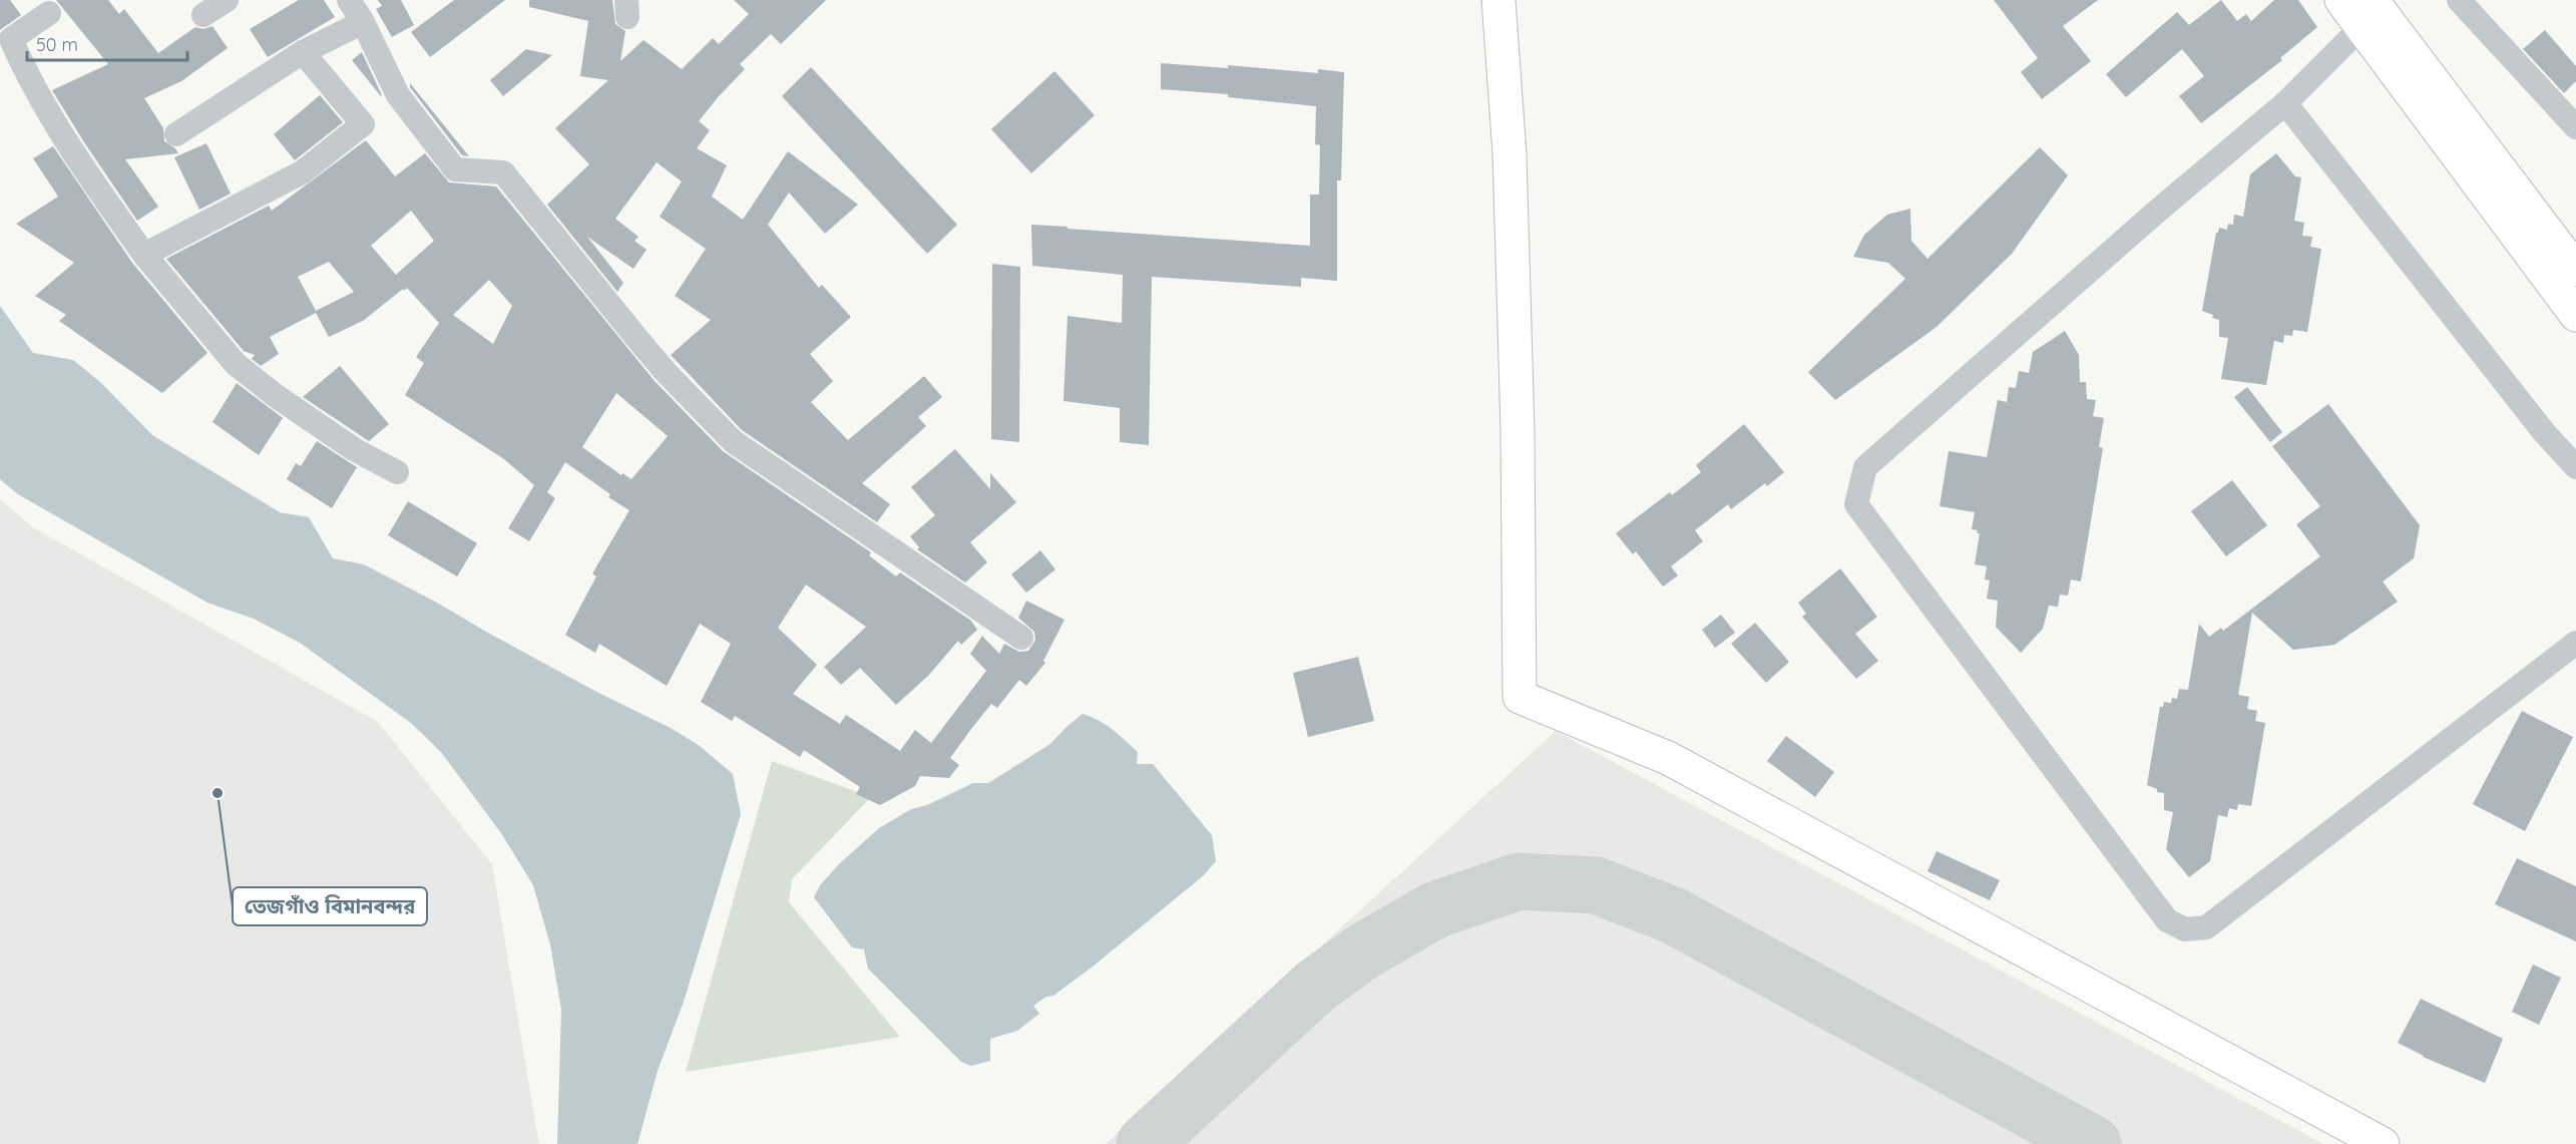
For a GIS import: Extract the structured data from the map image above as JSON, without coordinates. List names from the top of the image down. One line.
{"places":["তেজগাঁও বিমানবন্দর"],"scale_bar":"50 m"}
